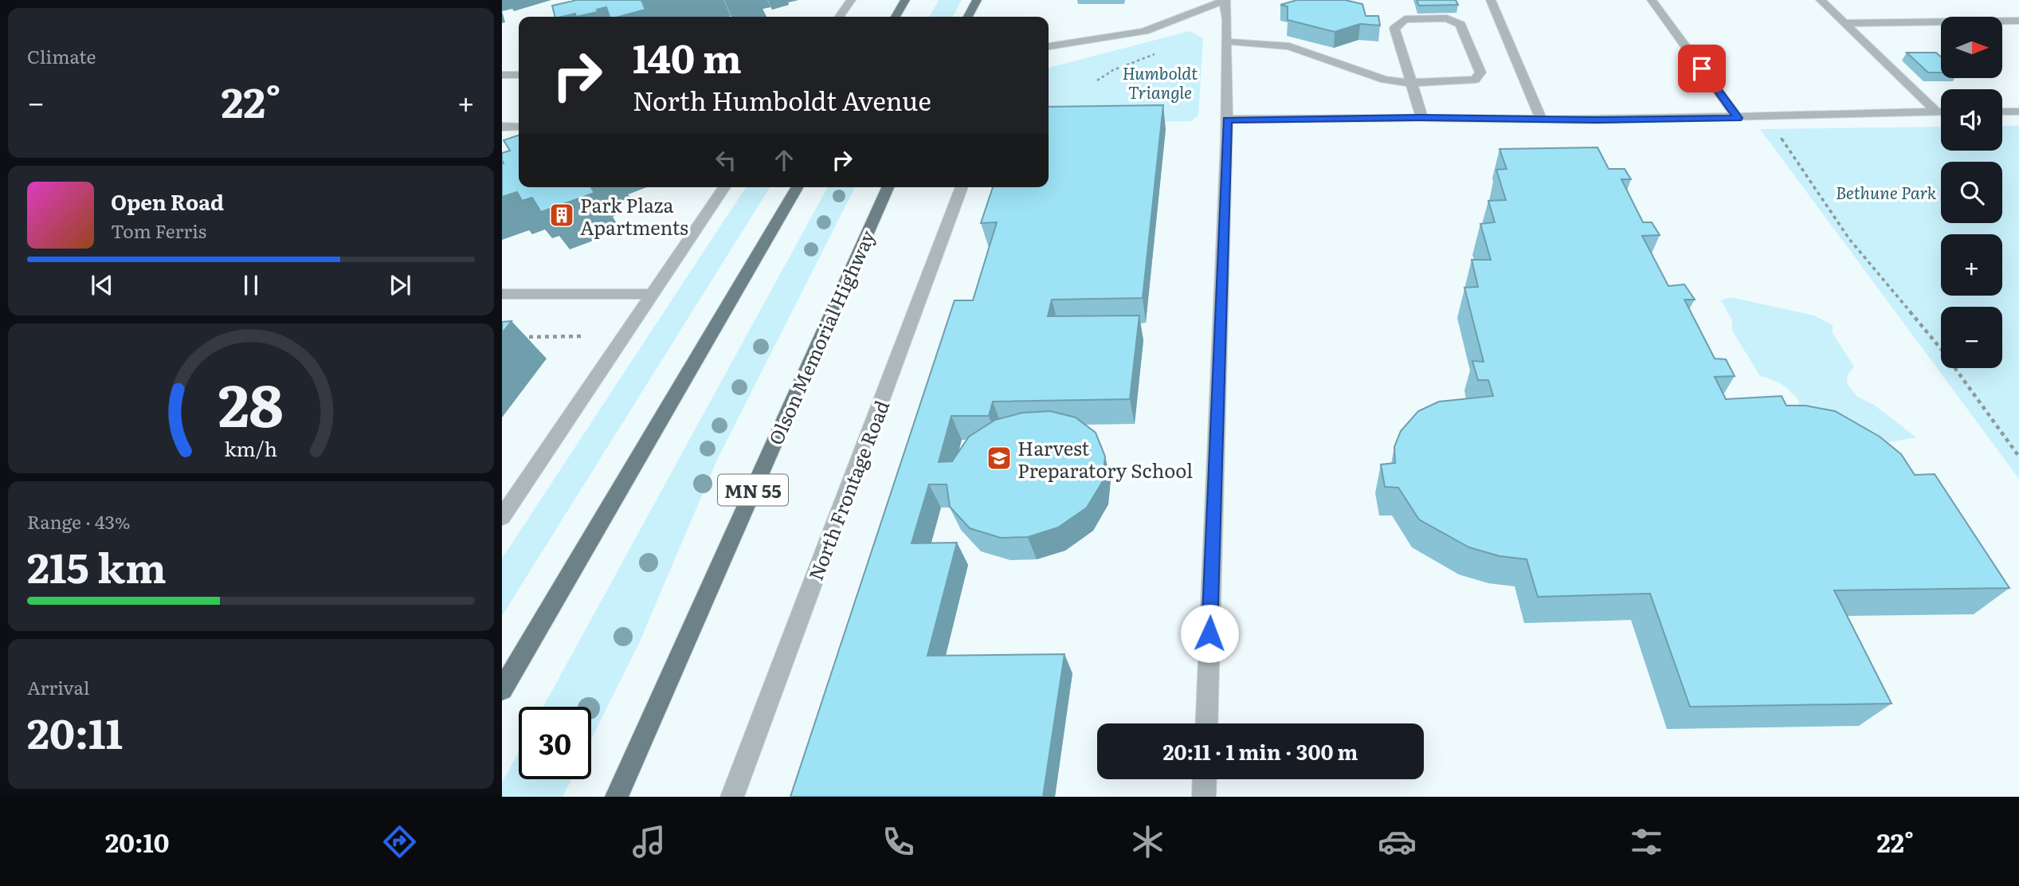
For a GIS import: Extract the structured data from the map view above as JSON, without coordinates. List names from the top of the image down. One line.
{"streets":{"main road":["Olson Memorial Highway","MN 55"],"street":["North Frontage Road"]},"parks":["Humboldt Triangle","Bethune Park"],"places":{"building":["Park Plaza Apartments"],"school or university":["Harvest Preparatory School"]},"north":"right","page":{"tile":["Climate",["Range · 43%","215 km"],["Arrival","20:11"]],"map_buttons":["+","−"],"turn":["140 m","North Humboldt Avenue"],"heat":["−","22°","+"],"song":["Open Road","Tom Ferris"],"limit":"30","trip":"20:11 · 1 min · 300 m","tabs":["20:10","22°"],"gauge":["28","km/h"]}}
